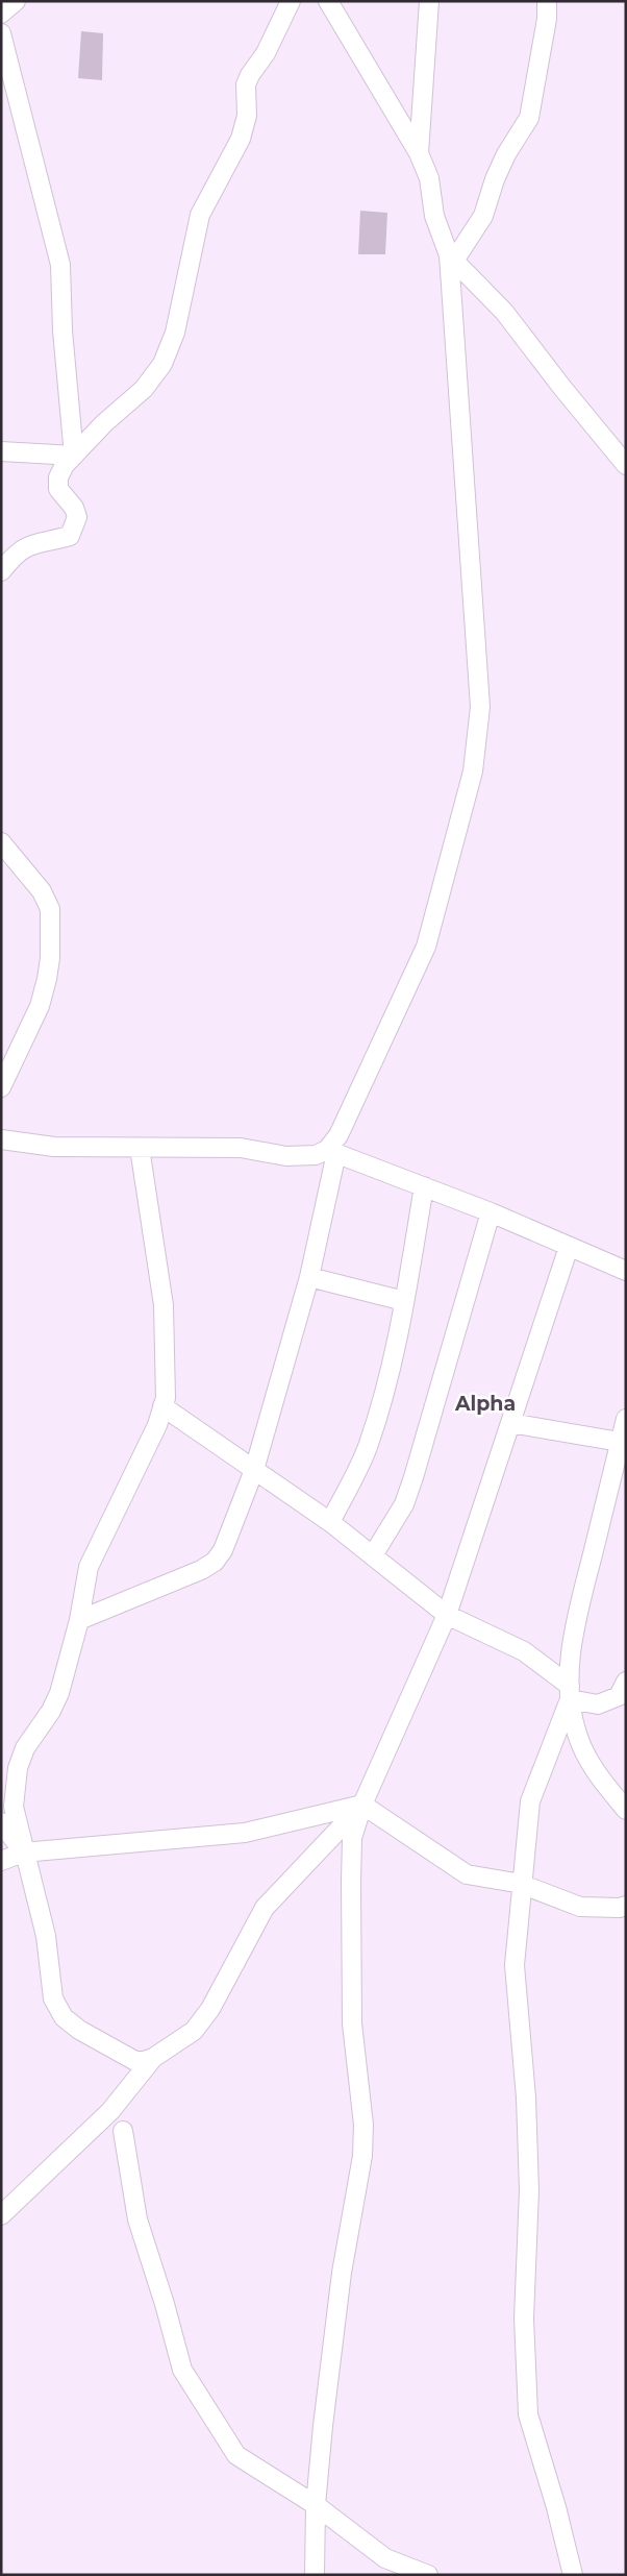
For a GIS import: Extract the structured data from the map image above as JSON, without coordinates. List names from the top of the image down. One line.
{"districts":["Alpha"]}
